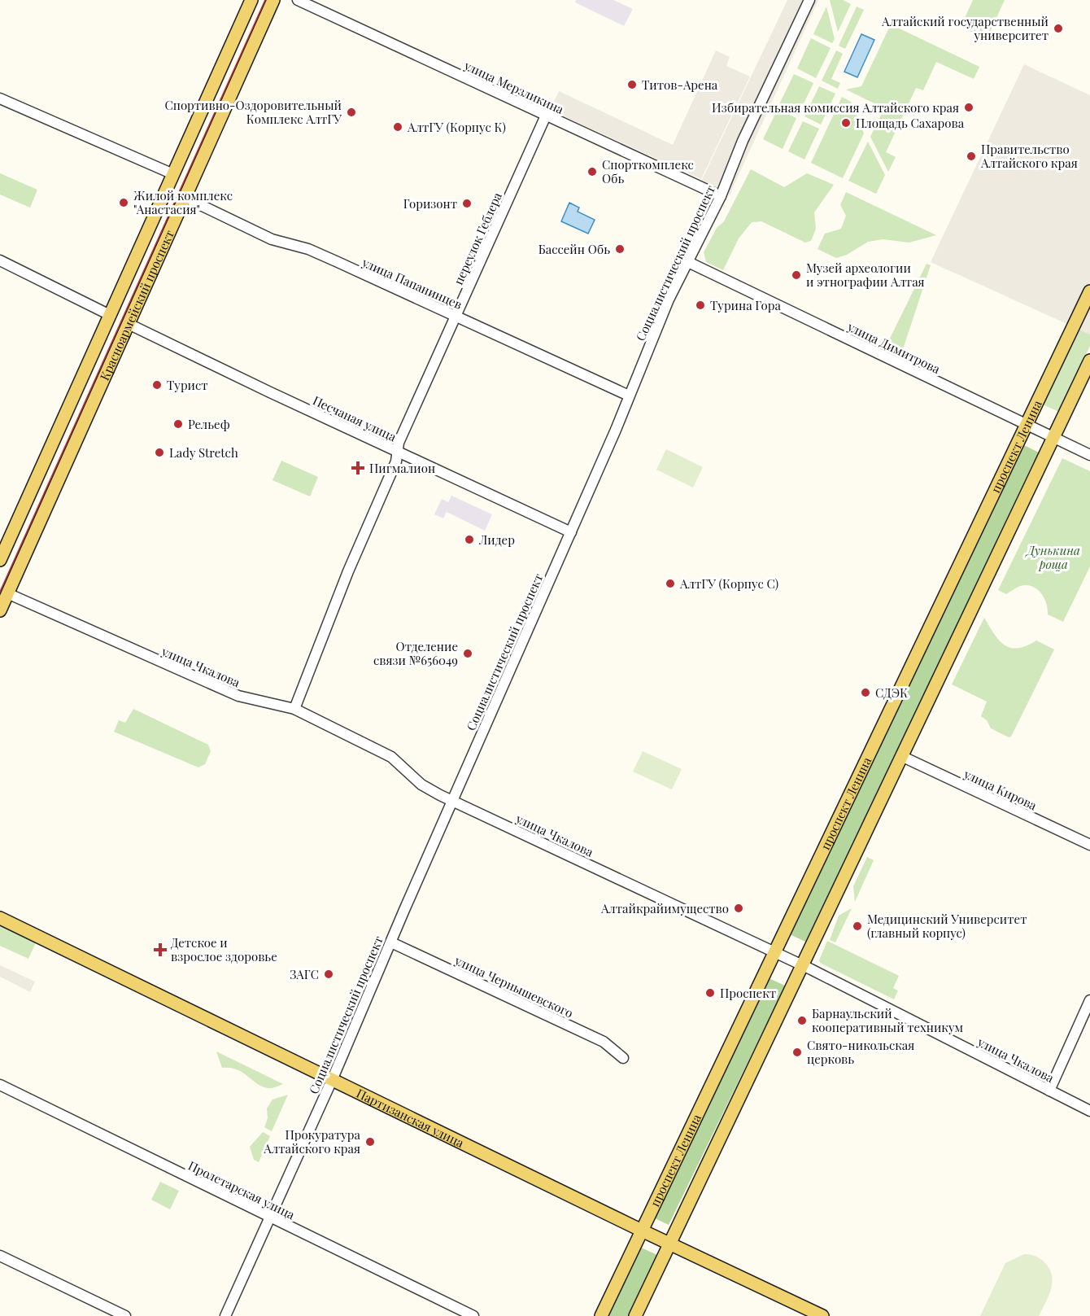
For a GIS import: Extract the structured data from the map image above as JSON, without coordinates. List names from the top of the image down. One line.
{"streets":{"main road":["Красноармейский проспект","проспект Ленина","Партизанская улица"],"street":["улица Мерзликина","переулок Геблера","Социалистический проспект","улица Папанинцев","улица Димитрова","Песчаная улица","улица Чкалова","улица Кирова","улица Чернышевского","Пролетарская улица"]},"crossings":[["улица Мерзликина","переулок Геблера"],["улица Мерзликина","Социалистический проспект"],["переулок Геблера","улица Папанинцев"],["переулок Геблера","Песчаная улица"],["переулок Геблера","улица Чкалова"],["Социалистический проспект","улица Папанинцев"],["Социалистический проспект","улица Димитрова"],["Социалистический проспект","Песчаная улица"],["Социалистический проспект","улица Чкалова"],["Социалистический проспект","улица Чернышевского"],["Социалистический проспект","Партизанская улица"],["Социалистический проспект","Пролетарская улица"],["улица Папанинцев","Красноармейский проспект"],["Красноармейский проспект","Песчаная улица"],["Красноармейский проспект","улица Чкалова"],["улица Димитрова","проспект Ленина"],["проспект Ленина","улица Чкалова"],["проспект Ленина","Партизанская улица"]],"parks":["Дунькина роща"],"places":{"other":["Алтайский государственный университет","Титов-Арена","Избирательная комиссия Алтайского края","Спортивно-Оздоровительный Комплекс АлтГУ","Площадь Сахарова","АлтГУ (Корпус К)","Правительство Алтайского края","Спорткомплекс Обь","Жилой комплекс \"Анастасия\"","Горизонт","Бассейн Обь","Музей археологии и этнографии Алтая","Турина Гора","Турист","Рельеф","Lady Stretch","Лидер","АлтГУ (Корпус С)","Отделение связи №656049","СДЭК","Алтайкрайимущество","Медицинский Университет (главный корпус)","ЗАГС","Проспект","Барнаульский кооперативный техникум","Свято-никольская церковь","Прокуратура Алтайского края"],"health":["Пигмалион","Детское и взрослое здоровье"]}}
